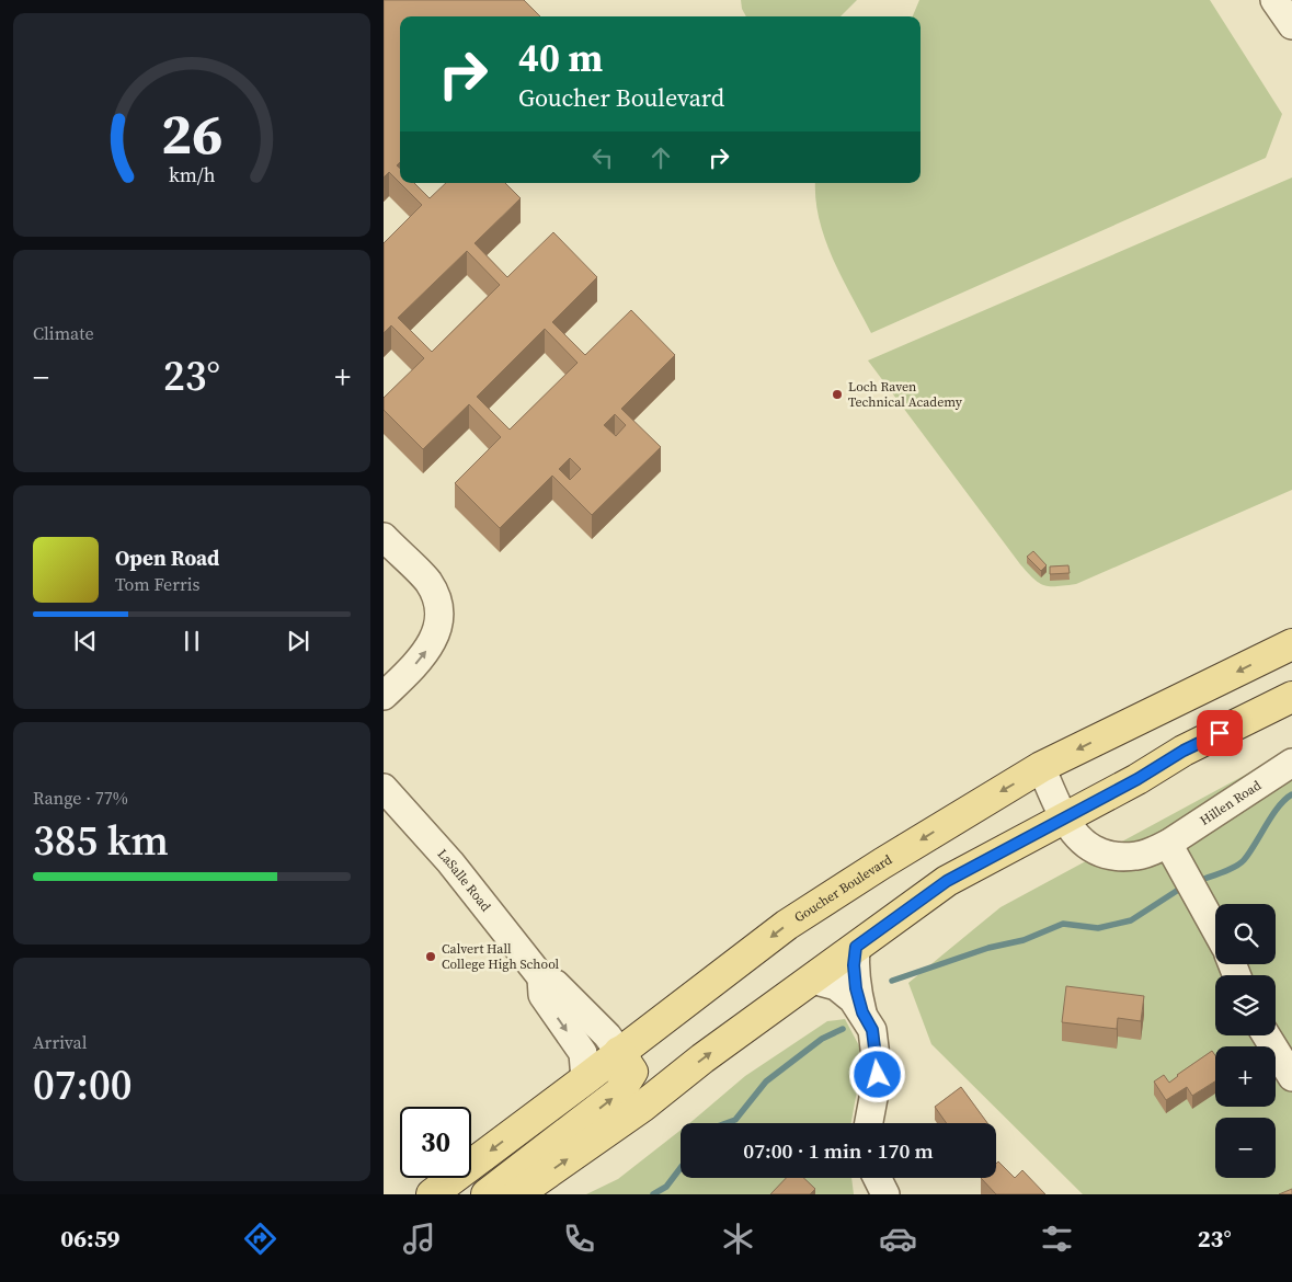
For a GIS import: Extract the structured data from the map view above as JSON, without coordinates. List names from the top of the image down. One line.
{"streets":{"main road":["Goucher Boulevard"],"street":["Hillen Road","LaSalle Road"]},"crossings":[["Hillen Road","Goucher Boulevard"],["LaSalle Road","Goucher Boulevard"]],"places":["Loch Raven Technical Academy","Calvert Hall College High School"],"page":{"turn":["40 m","Goucher Boulevard"],"tile":["Climate",["Range · 77%","385 km"],["Arrival","07:00"]],"heat":["−","23°","+"],"song":["Open Road","Tom Ferris"],"map_buttons":["+","−"],"limit":"30","trip":"07:00 · 1 min · 170 m","tabs":["06:59","23°"],"gauge":["26","km/h"]}}
